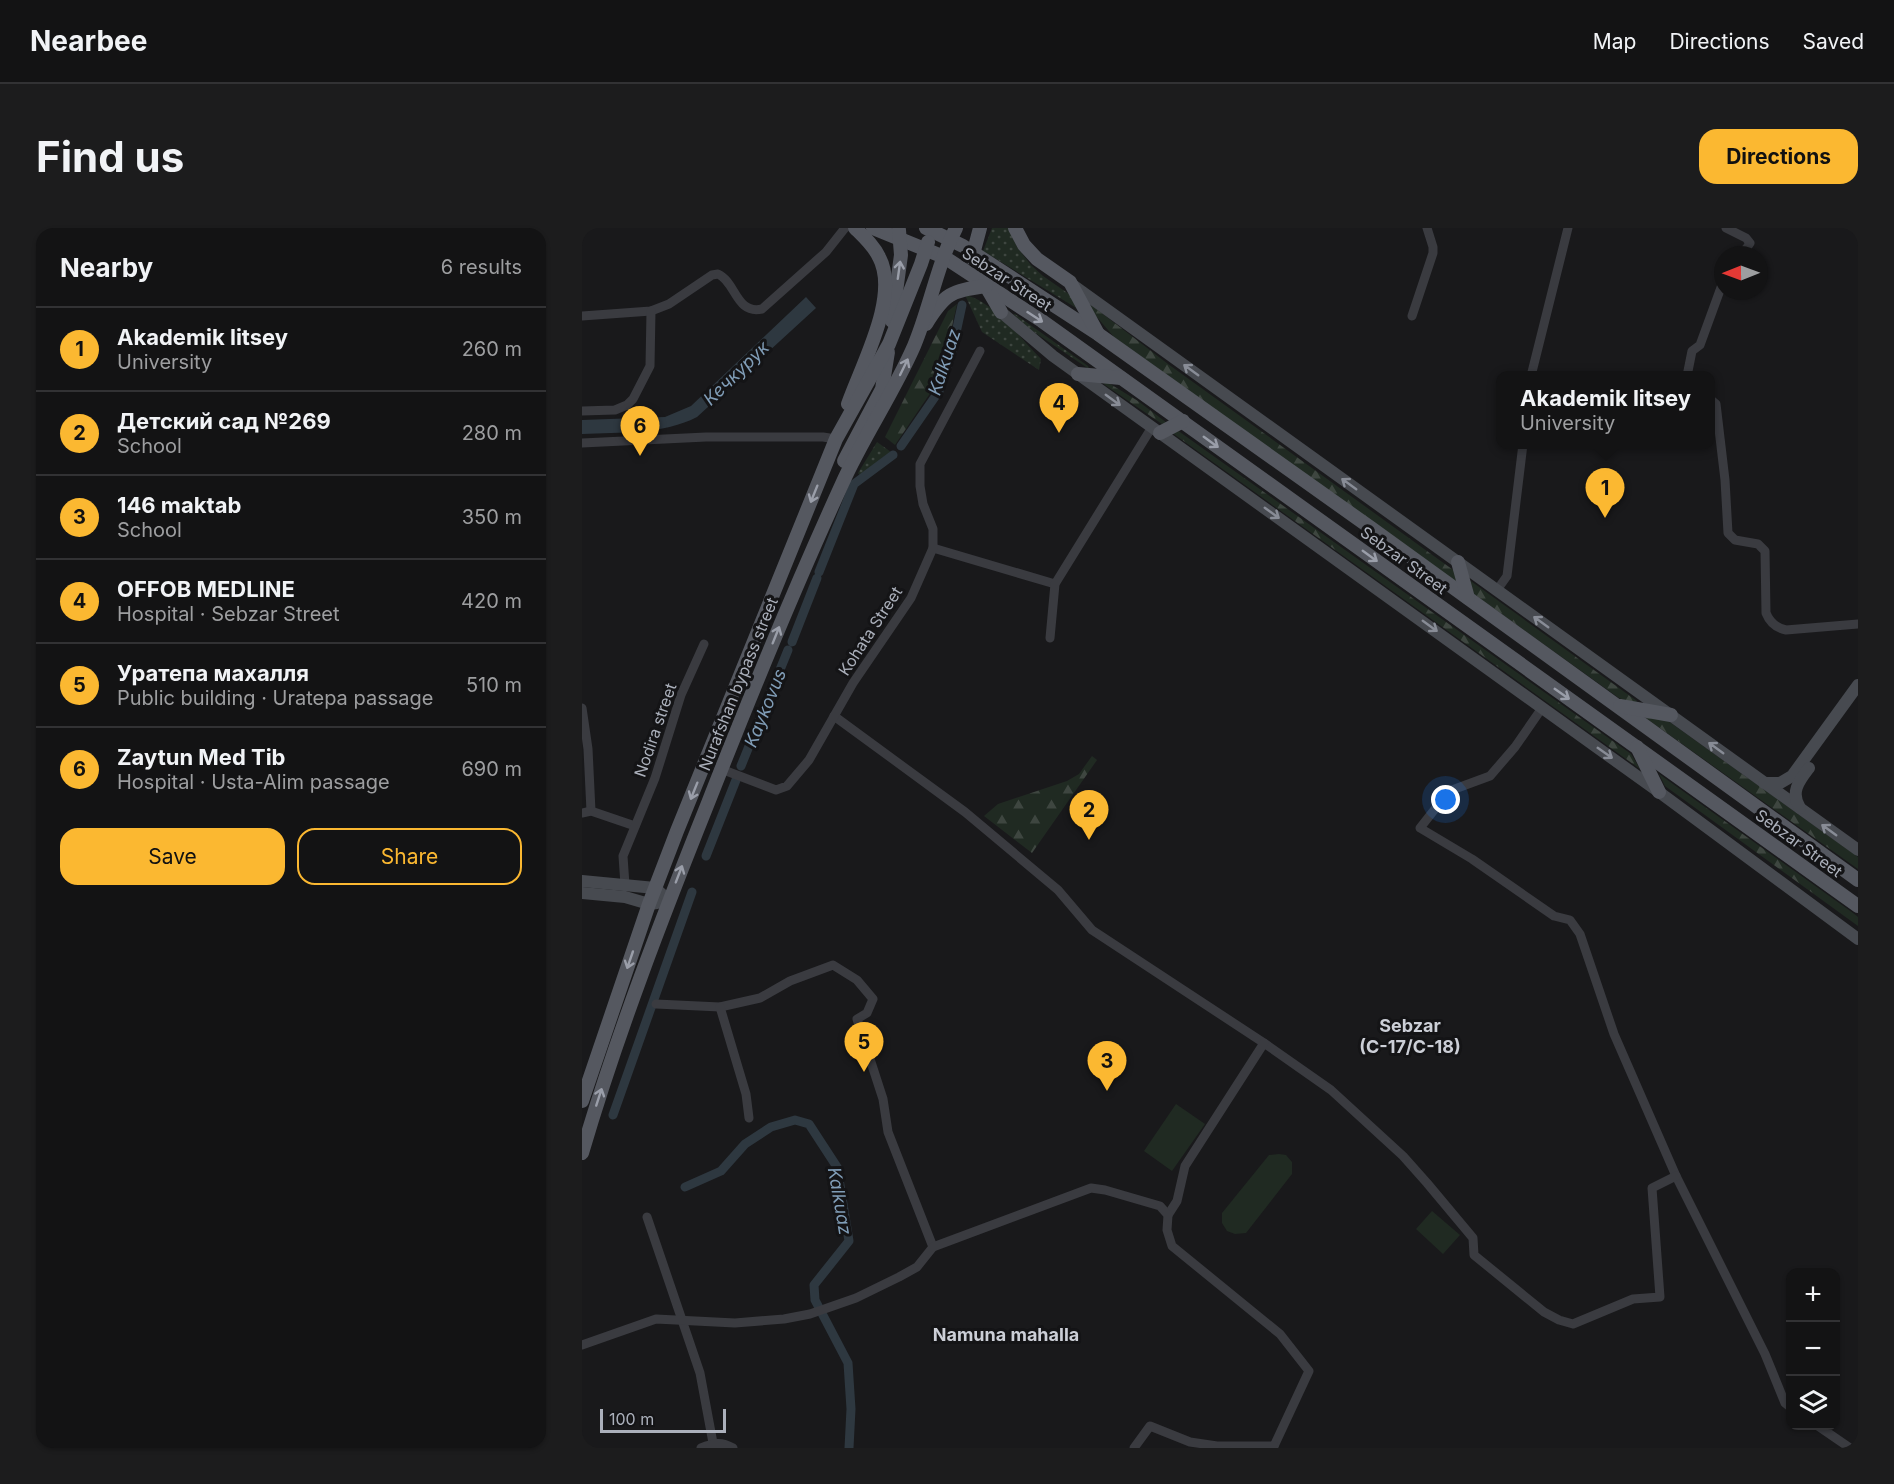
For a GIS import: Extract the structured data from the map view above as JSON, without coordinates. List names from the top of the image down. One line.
{"streets":{"main road":["Sebzar Street","Nurafshan bypass street"],"street":["Kohata Street","Nodira street"]},"crossings":[["Sebzar Street","Nurafshan bypass street"],["Kohata Street","Nurafshan bypass street"]],"districts":["Sebzar (C-17/C-18)","Namuna mahalla"],"water":["Kalkuaz","Кечкурук","Kaykovus"],"scale_bar":"100 m","north":"left","page":{"header":"Nearbee","nav":["Map","Directions","Saved"],"buttons":["Directions",["Save","Share"]],"title":"Find us","heading":["Nearby","6 results"],"list":[{"mark":"1","name":"Akademik litsey","note":"University","value":"260 m"},{"mark":"2","name":"Детский сад №269","note":"School","value":"280 m"},{"mark":"3","name":"146 maktab","note":"School","value":"350 m"},{"mark":"4","name":"OFFOB MEDLINE","note":"Hospital · Sebzar Street","value":"420 m"},{"mark":"5","name":"Уратепа махалля","note":"Public building · Uratepa passage","value":"510 m"},{"mark":"6","name":"Zaytun Med Tib","note":"Hospital · Usta-Alim passage","value":"690 m"}],"popup":["Akademik litsey","University"],"pins":["4","6","1","2","5","3"],"map_buttons":["+","−"],"scale":"100 m"}}
